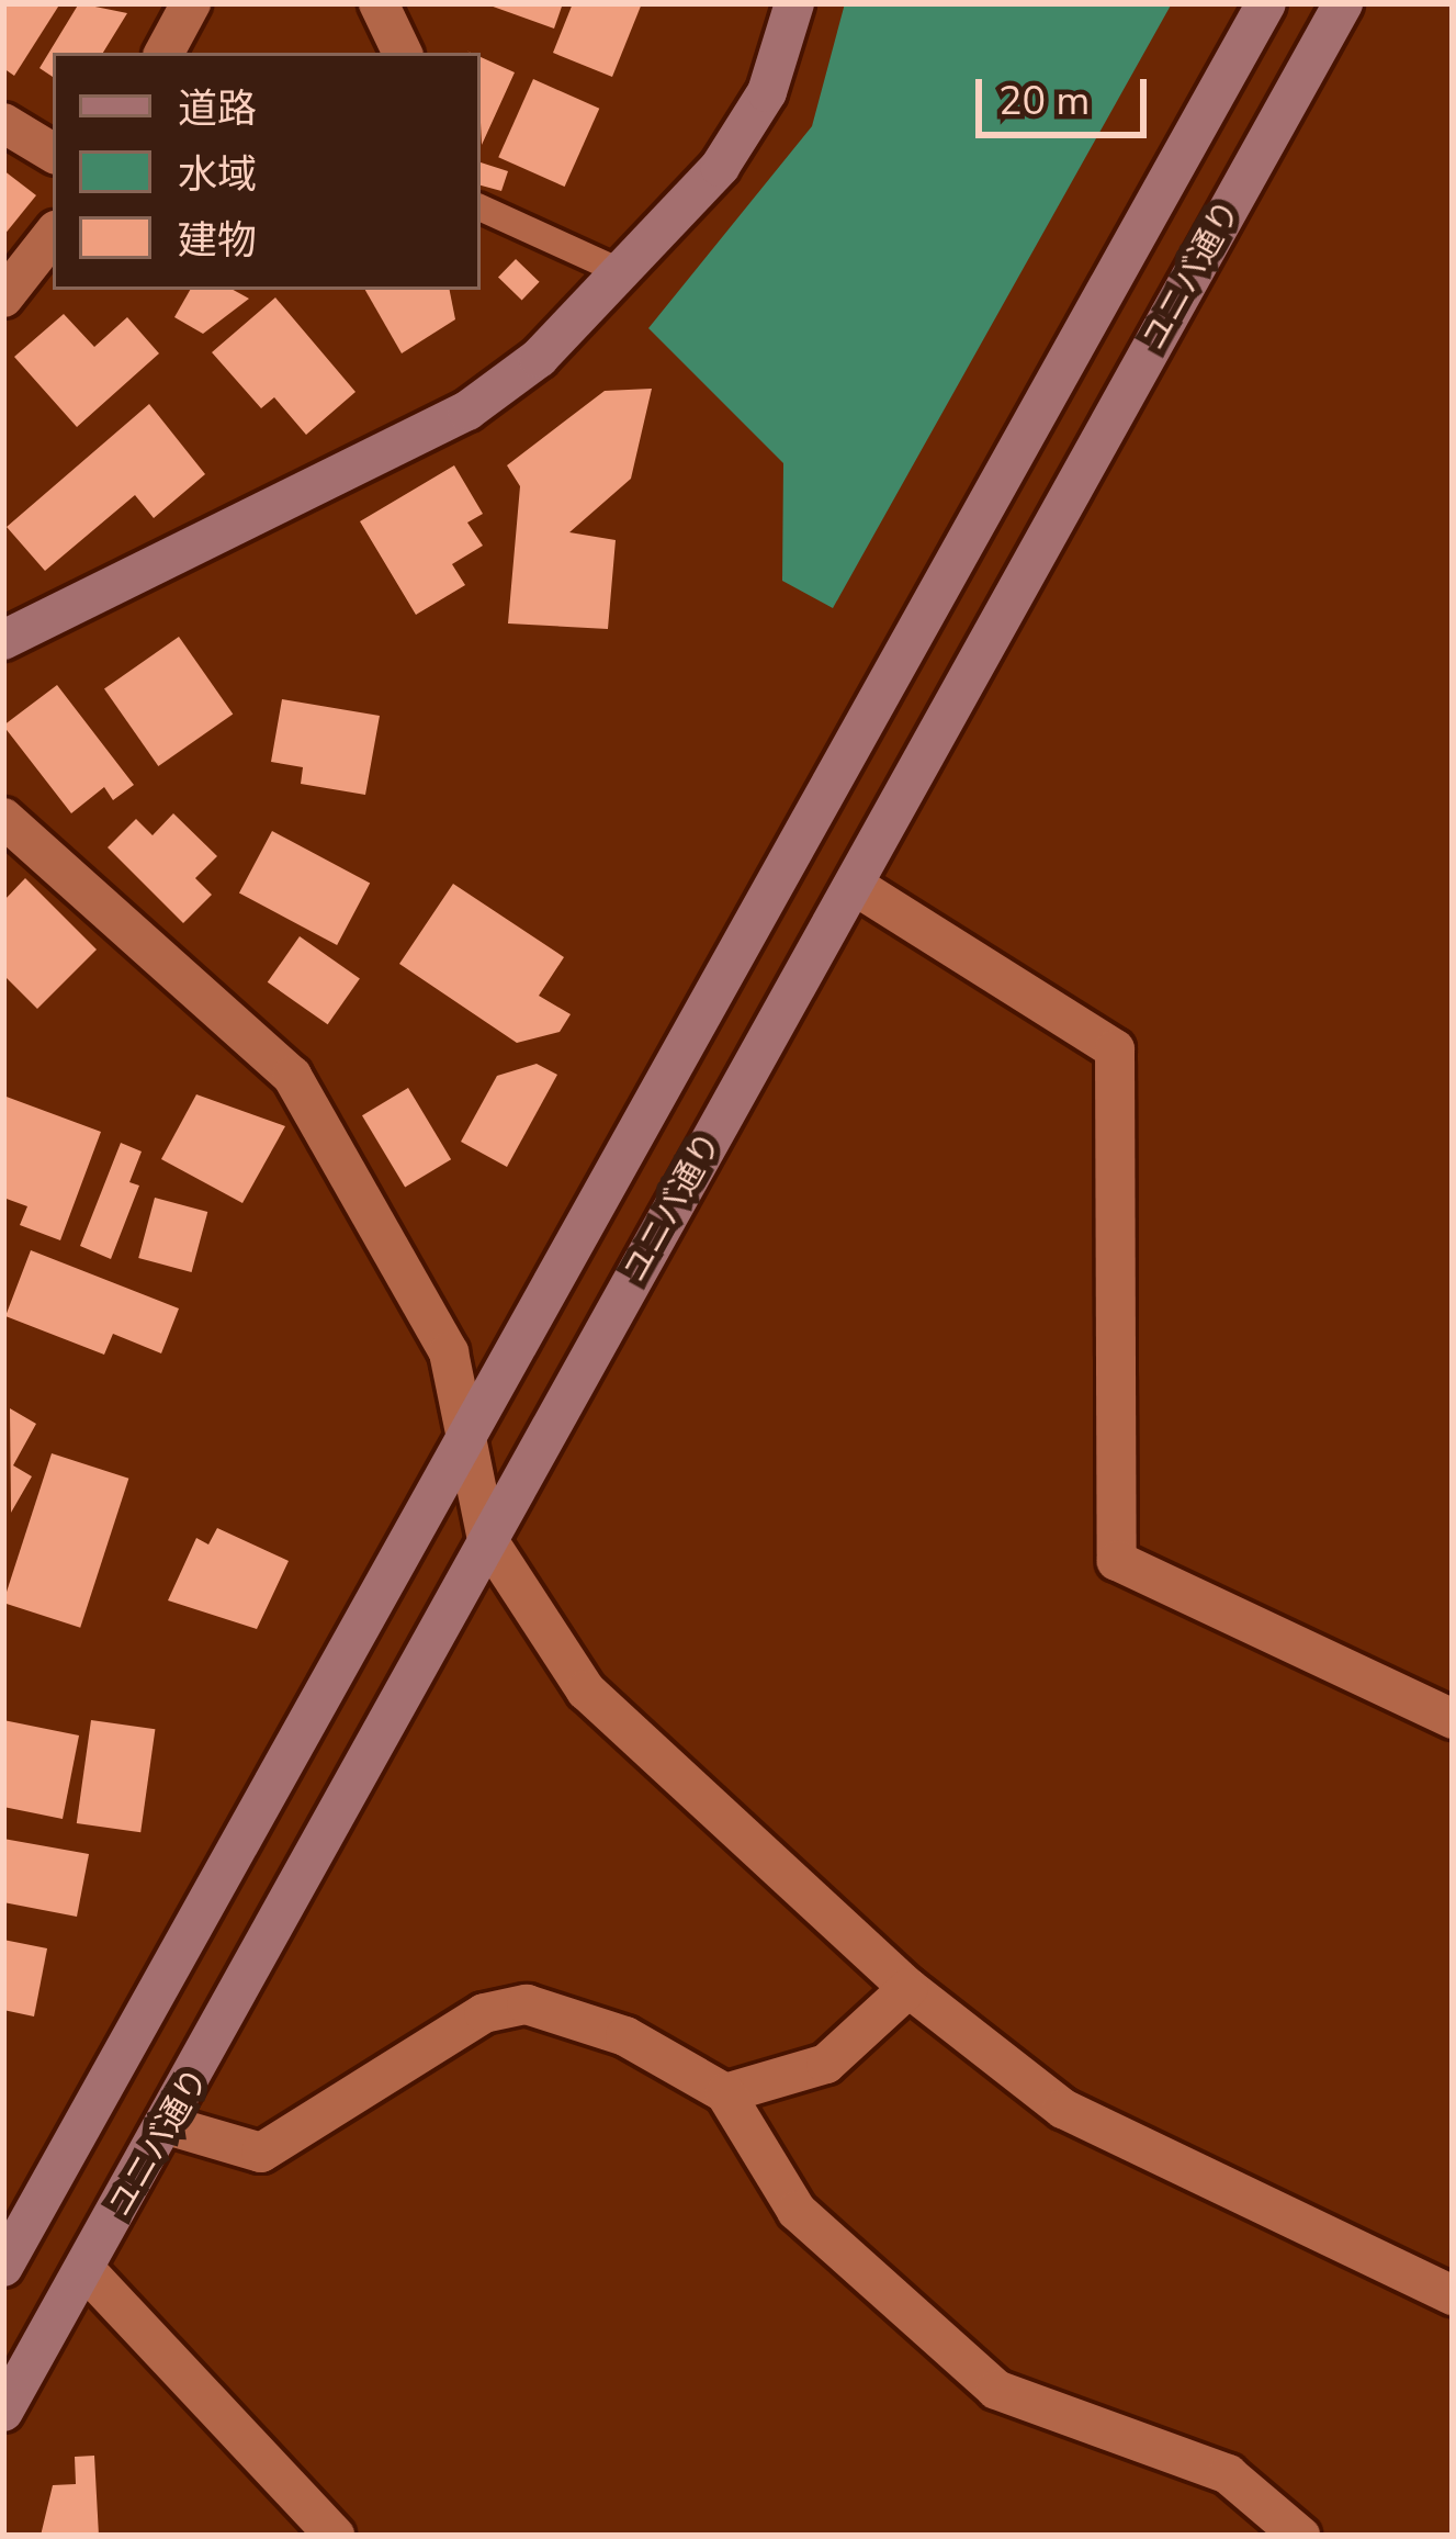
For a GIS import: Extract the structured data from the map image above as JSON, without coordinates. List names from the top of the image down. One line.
{"streets":{"street":["ユニバ通り"]},"legend":["道路","水域","建物"],"scale_bar":"20 m"}
